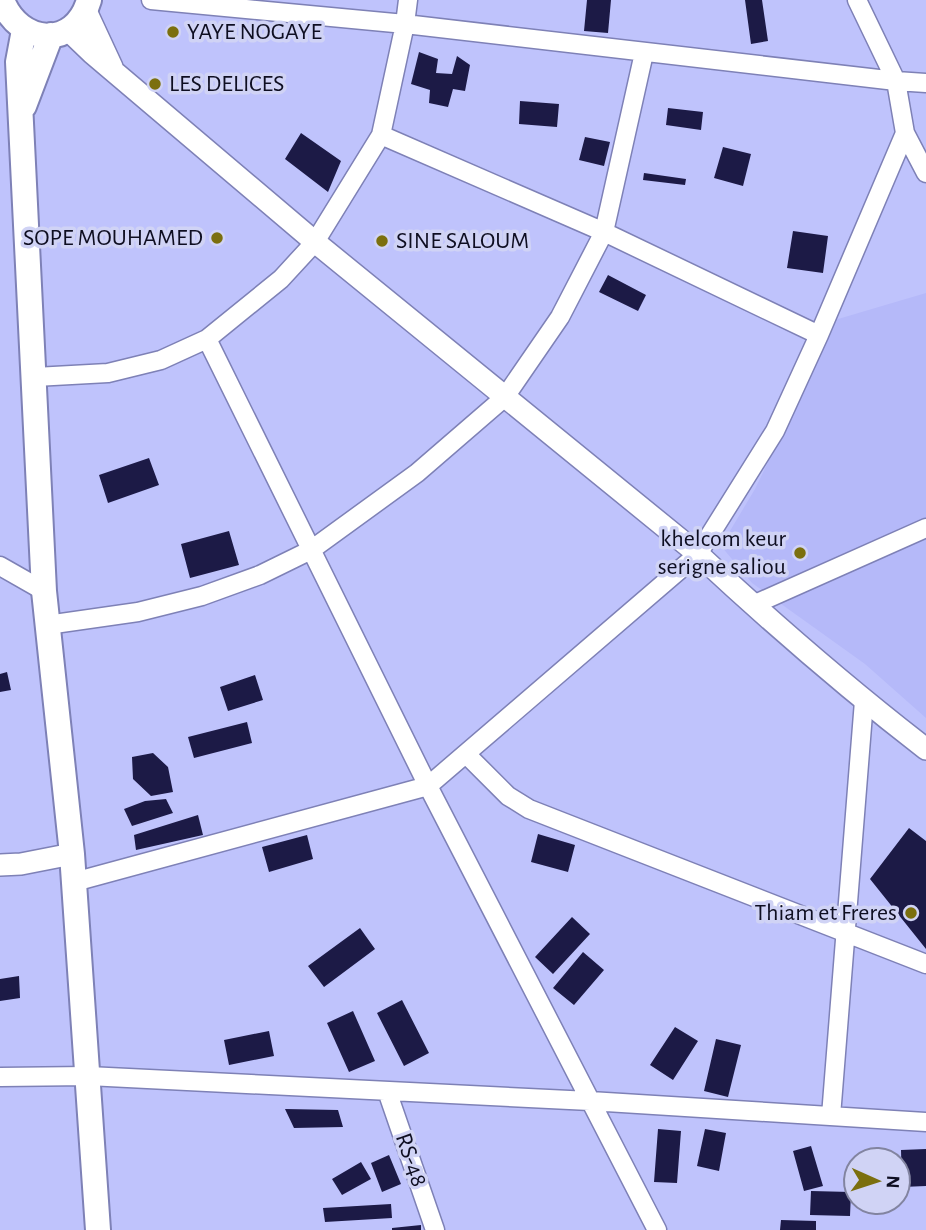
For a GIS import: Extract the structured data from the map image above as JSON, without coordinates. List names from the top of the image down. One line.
{"streets":{"street":["RS-48"]},"places":["YAYE NOGAYE","LES DELICES","SOPE MOUHAMED","SINE SALOUM","khelcom keur serigne saliou","Thiam et Freres"],"north":"right"}
